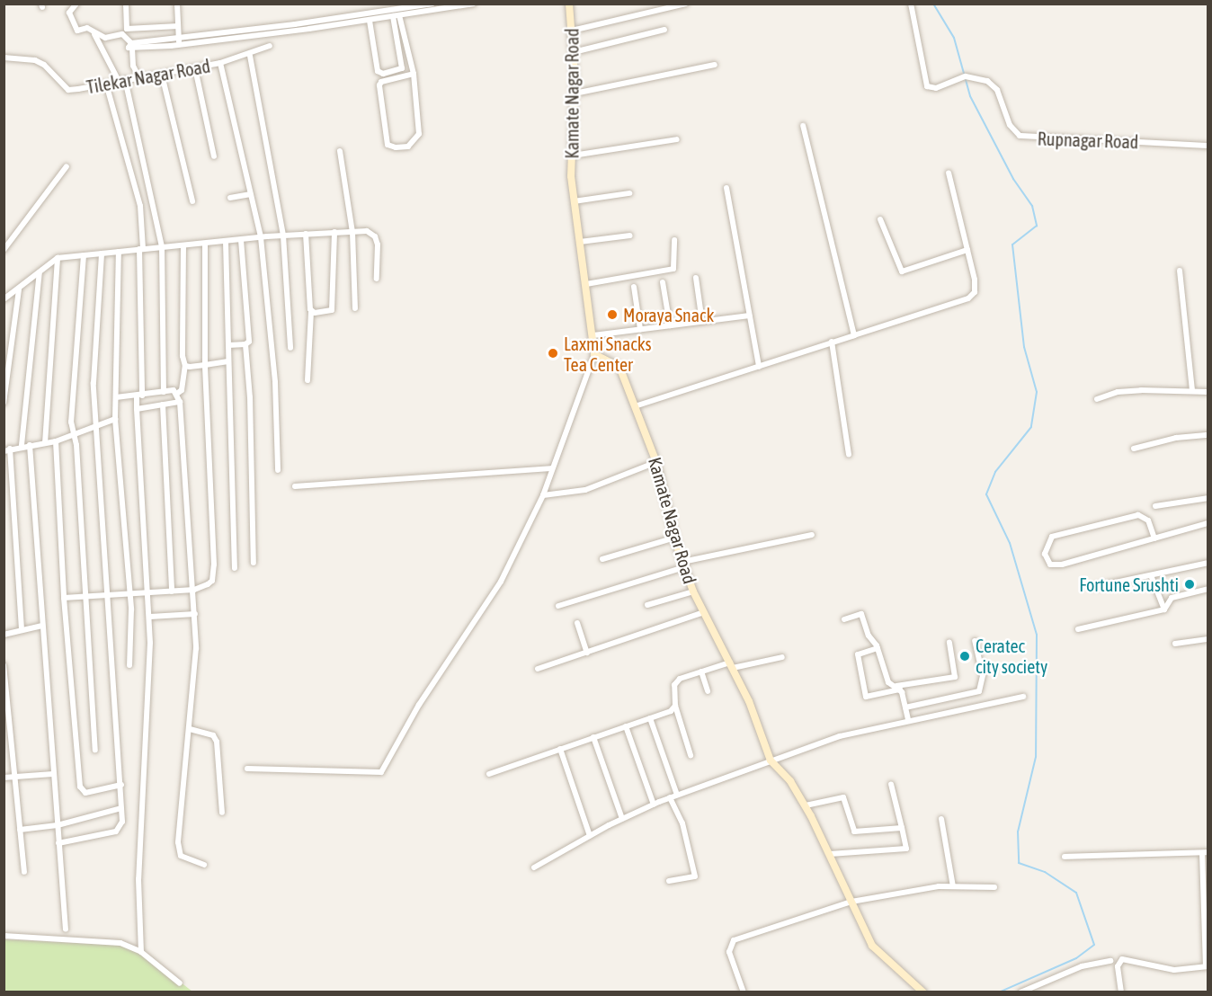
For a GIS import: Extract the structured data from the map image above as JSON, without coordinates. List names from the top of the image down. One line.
{"streets":{"street":["Tilekar Nagar Road","Kamate Nagar Road","Rupnagar Road"]},"places":["Moraya Snack","Laxmi Snacks Tea Center","Fortune Srushti","Ceratec city society"]}
